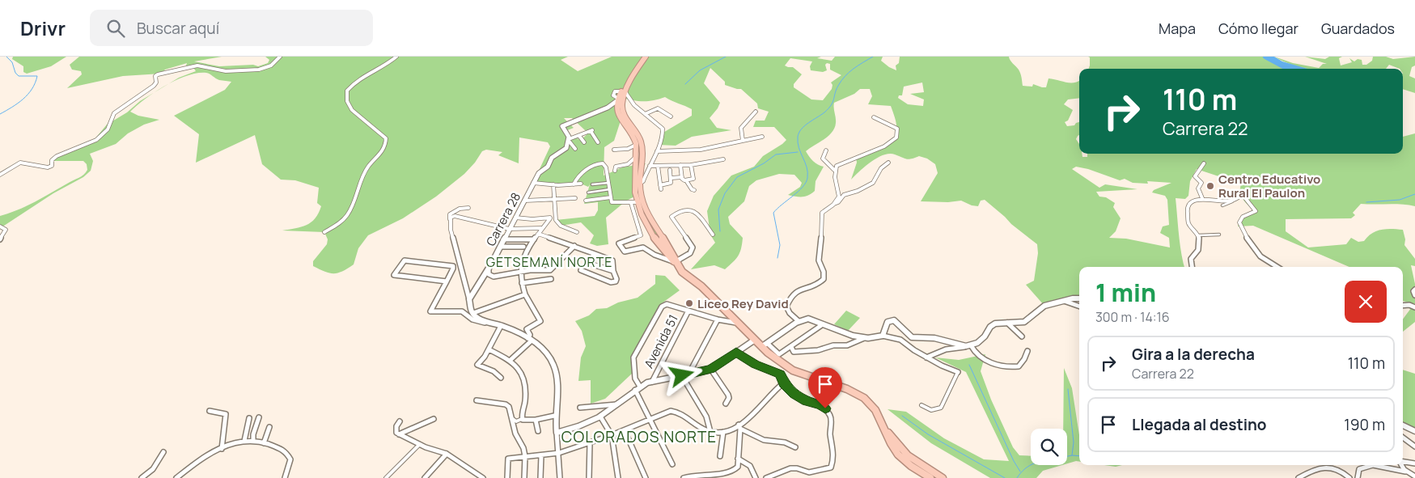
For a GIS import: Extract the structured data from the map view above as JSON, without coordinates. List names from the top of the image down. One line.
{"streets":{"street":["Carrera 28","Avenida 51"]},"districts":["GETSEMANÍ NORTE","COLORADOS NORTE"],"places":["Centro Educativo Rural El Paulon","Liceo Rey David"],"page":{"header":"Drivr","search":"Buscar aquí","nav":["Mapa","Cómo llegar","Guardados"],"turn":["110 m","Carrera 22"],"heading":["1 min","300 m · 14:16"],"list":[{"name":"Gira a la derecha","note":"Carrera 22","value":"110 m"},{"name":"Llegada al destino","value":"190 m"}]}}
